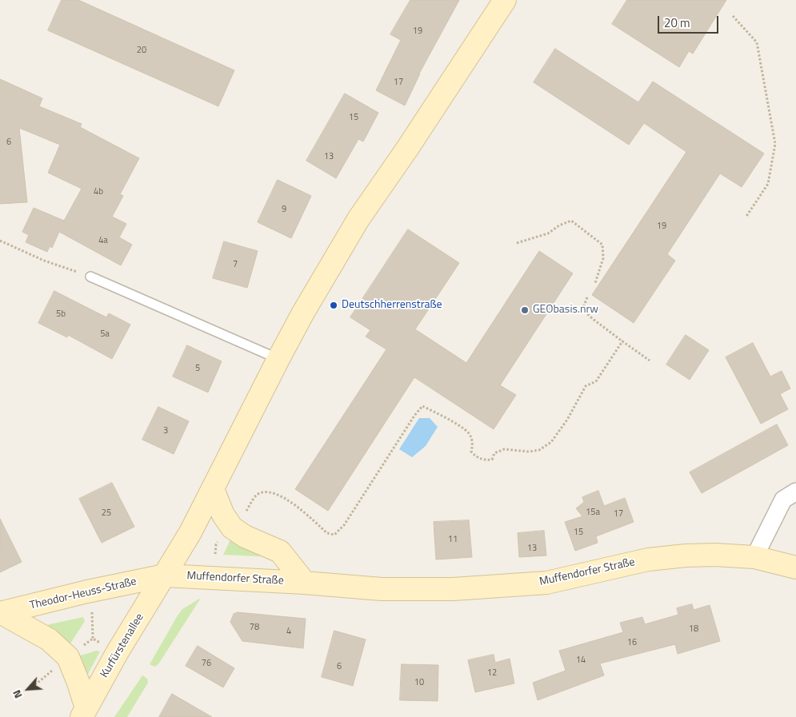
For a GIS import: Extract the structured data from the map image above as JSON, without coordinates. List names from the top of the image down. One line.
{"streets":{"street":["Muffendorfer Straße","Theodor-Heuss-Straße","Kurfürstenallee"]},"crossings":[["Muffendorfer Straße","Theodor-Heuss-Straße"],["Muffendorfer Straße","Kurfürstenallee"],["Theodor-Heuss-Straße","Kurfürstenallee"]],"places":["Deutschherrenstraße","GEObasis.nrw"],"house_numbers":["19","20","17","15","6","13","4b","9","19","4a","7","5b","5a","5","3","15a","25","17","15","11","13","78","18","4","16","14","76","6","12","10"],"scale_bar":"20 m","north":"bottom left"}
